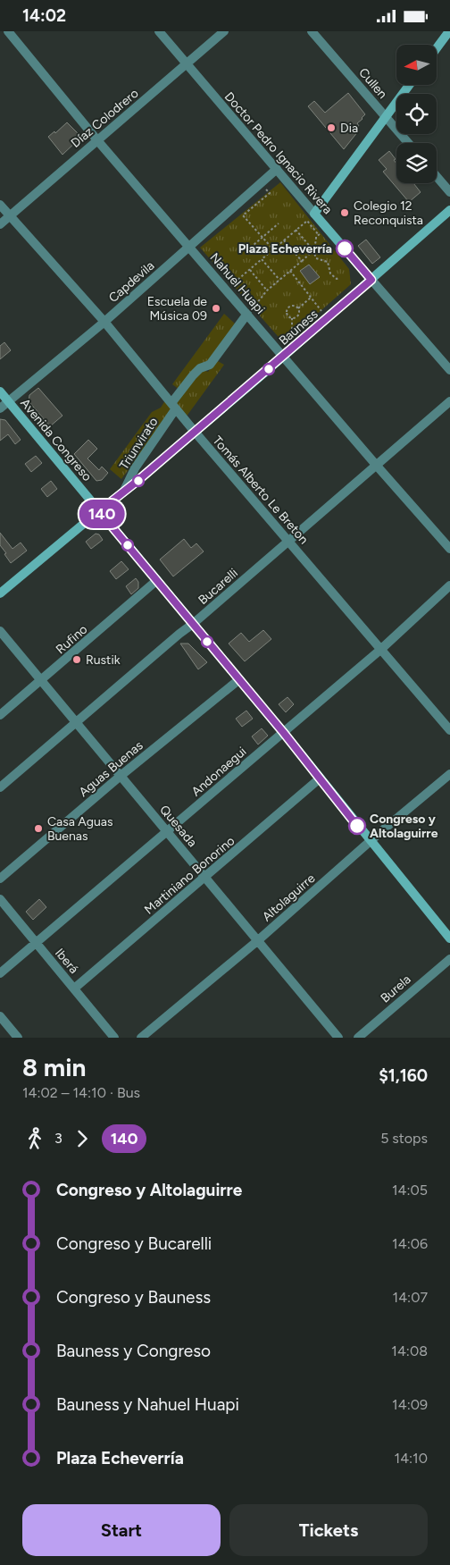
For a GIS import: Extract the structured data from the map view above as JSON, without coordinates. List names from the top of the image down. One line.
{"streets":{"main road":["Doctor Pedro Ignacio Rivera","Bauness","Avenida Congreso"],"street":["Cullen","Díaz Colodrero","Capdevila","Nahuel Huapi","Triunvirato","Tomás Alberto Le Breton","Bucarelli","Rufino","Aguas Buenas","Andonaegui","Quesada","Martiniano Bonorino","Altolaguirre","Iberá","Burela"]},"crossings":[["Díaz Colodrero","Doctor Pedro Ignacio Rivera"],["Díaz Colodrero","Nahuel Huapi"],["Díaz Colodrero","Tomás Alberto Le Breton"],["Doctor Pedro Ignacio Rivera","Capdevila"],["Doctor Pedro Ignacio Rivera","Bauness"],["Capdevila","Nahuel Huapi"],["Capdevila","Avenida Congreso"],["Capdevila","Tomás Alberto Le Breton"],["Nahuel Huapi","Bauness"],["Nahuel Huapi","Triunvirato"],["Nahuel Huapi","Bucarelli"],["Bauness","Avenida Congreso"],["Bauness","Triunvirato"],["Bauness","Tomás Alberto Le Breton"],["Avenida Congreso","Bucarelli"],["Avenida Congreso","Rufino"],["Avenida Congreso","Aguas Buenas"],["Avenida Congreso","Andonaegui"],["Avenida Congreso","Martiniano Bonorino"],["Avenida Congreso","Altolaguirre"],["Triunvirato","Tomás Alberto Le Breton"],["Tomás Alberto Le Breton","Bucarelli"],["Tomás Alberto Le Breton","Andonaegui"],["Bucarelli","Quesada"],["Rufino","Quesada"],["Aguas Buenas","Quesada"],["Andonaegui","Quesada"],["Andonaegui","Iberá"],["Quesada","Martiniano Bonorino"],["Quesada","Altolaguirre"],["Martiniano Bonorino","Iberá"]],"places":["Dia","Colegio 12 Reconquista","Plaza Echeverría","Escuela de Música 09","Rustik","Congreso y Altolaguirre","Casa Aguas Buenas"],"lines":["bus line 140"],"north":"left","page":{"status":"14:02","on_map":"140","heading":["8 min","14:02 – 14:10 · Bus","$1,160"],"legs":["3","140","5 stops"],"list":[{"name":"Congreso y Altolaguirre","value":"14:05"},{"name":"Congreso y Bucarelli","value":"14:06"},{"name":"Congreso y Bauness","value":"14:07"},{"name":"Bauness y Congreso","value":"14:08"},{"name":"Bauness y Nahuel Huapi","value":"14:09"},{"name":"Plaza Echeverría","value":"14:10"}],"buttons":["Start","Tickets"]}}
